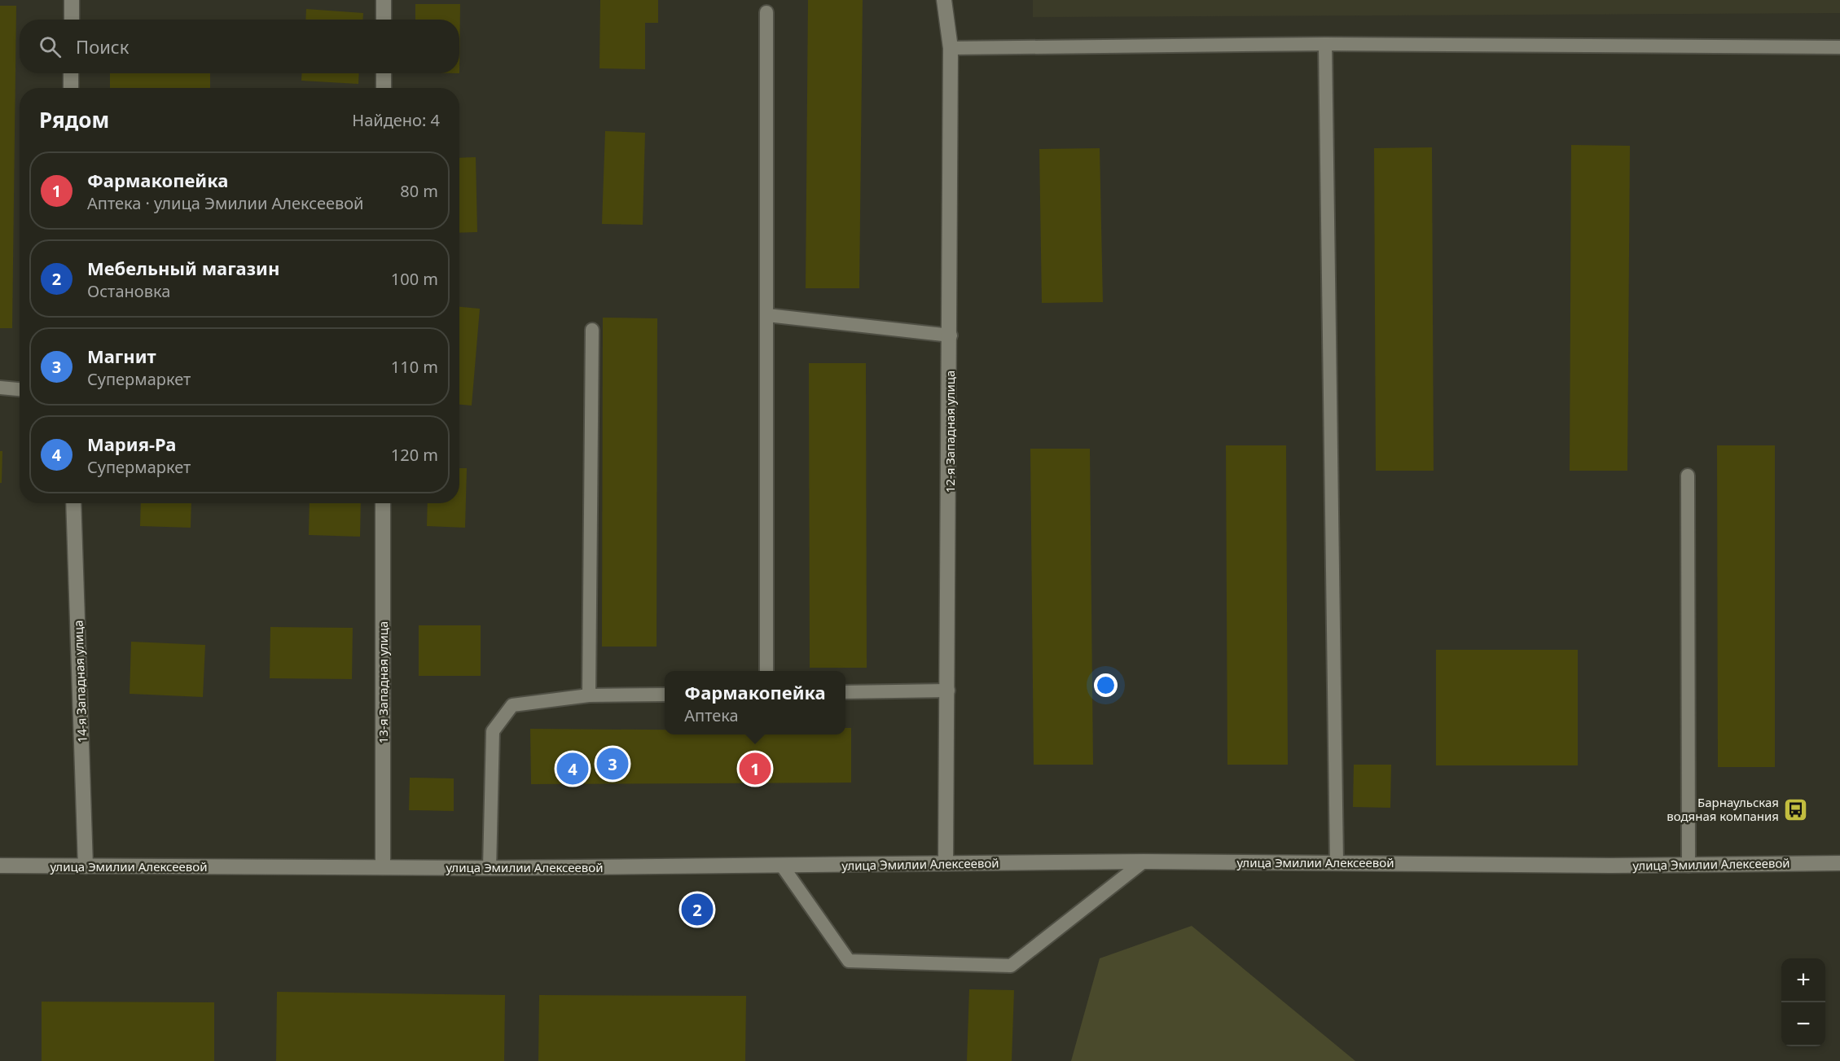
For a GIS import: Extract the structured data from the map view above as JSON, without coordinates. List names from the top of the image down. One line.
{"streets":{"street":["12-я Западная улица","14-я Западная улица","13-я Западная улица","улица Эмилии Алексеевой"]},"crossings":[["12-я Западная улица","улица Эмилии Алексеевой"],["14-я Западная улица","улица Эмилии Алексеевой"],["13-я Западная улица","улица Эмилии Алексеевой"]],"places":{"bus stop":["Барнаульская водяная компания"]},"page":{"search":"Поиск","heading":["Рядом","Найдено: 4"],"list":[{"mark":"1","name":"Фармакопейка","note":"Аптека · улица Эмилии Алексеевой","value":"80 m"},{"mark":"2","name":"Мебельный магазин","note":"Остановка","value":"100 m"},{"mark":"3","name":"Магнит","note":"Супермаркет","value":"110 m"},{"mark":"4","name":"Мария-Ра","note":"Супермаркет","value":"120 m"}],"popup":["Фармакопейка","Аптека"],"pins":["3","1","4","2"],"map_buttons":["+","−"]}}
